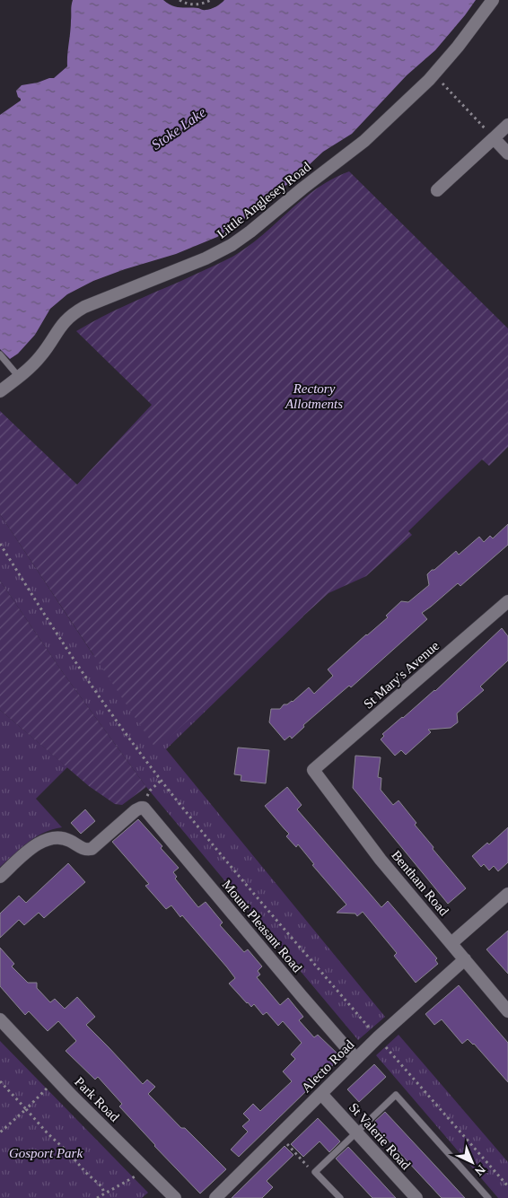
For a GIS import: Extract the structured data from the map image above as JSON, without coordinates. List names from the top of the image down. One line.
{"streets":{"street":["Little Anglesey Road","St Mary's Avenue","Bentham Road","Mount Pleasant Road","Alecto Road","Park Road","St Valerie Road"]},"crossings":[["St Mary's Avenue","Bentham Road"],["Bentham Road","Alecto Road"],["Mount Pleasant Road","Alecto Road"],["Alecto Road","St Valerie Road"]],"water":["Stoke Lake"],"parks":["Rectory Allotments","Gosport Park"],"north":"bottom right"}
